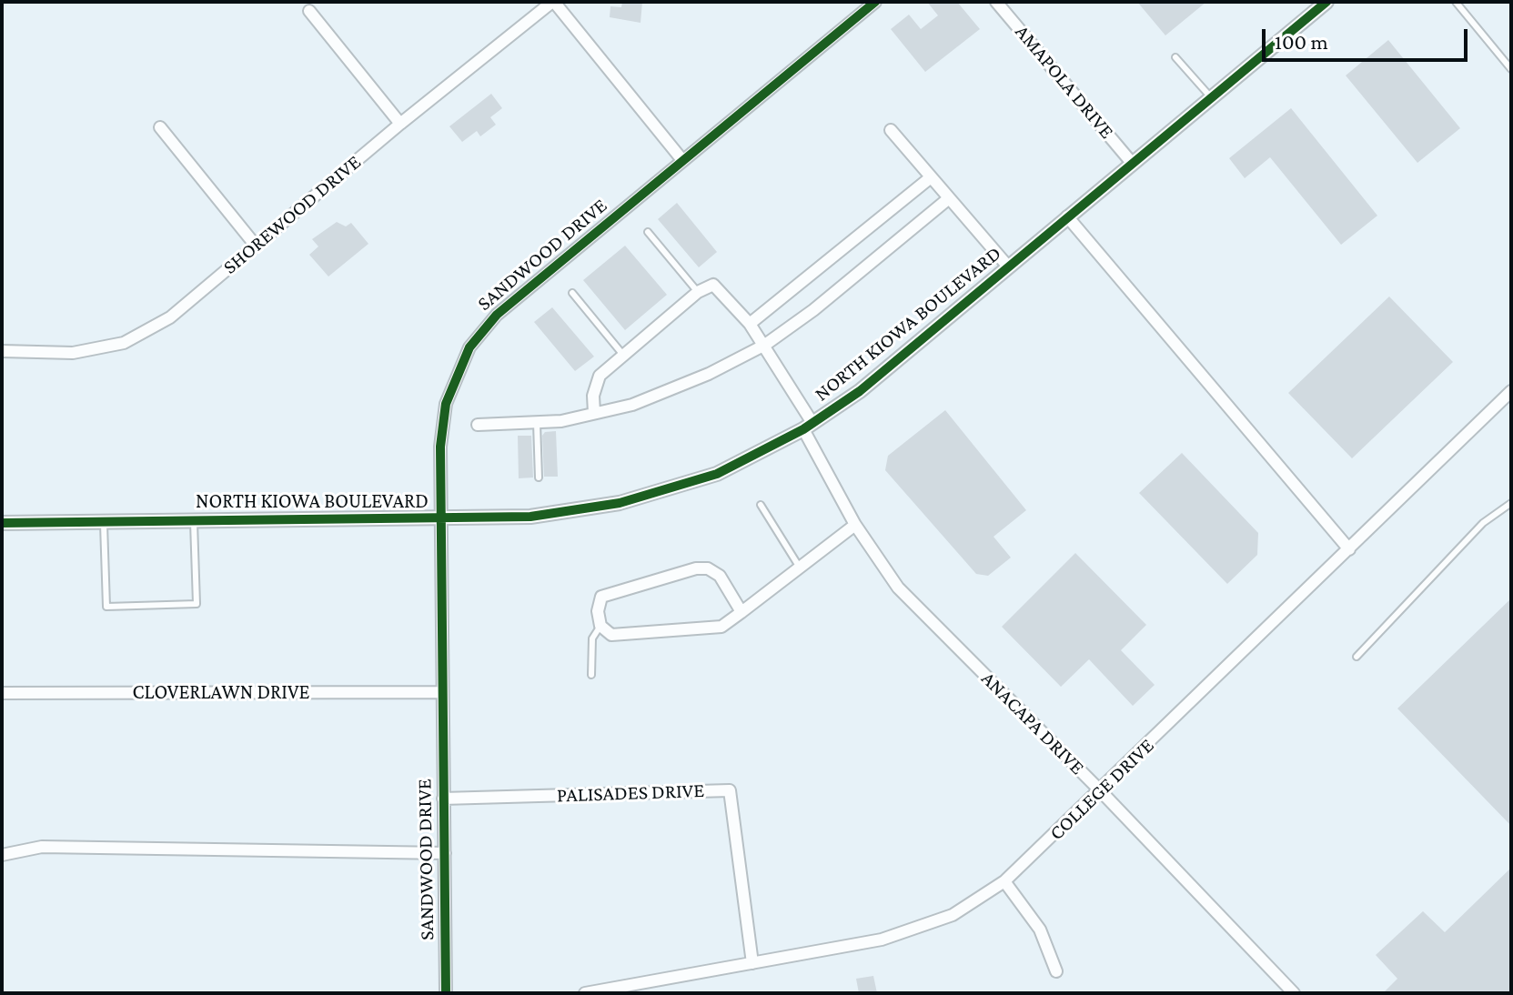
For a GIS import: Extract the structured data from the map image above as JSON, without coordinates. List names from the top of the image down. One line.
{"streets":{"street":["AMAPOLA DRIVE","SHOREWOOD DRIVE","SANDWOOD DRIVE","NORTH KIOWA BOULEVARD","CLOVERLAWN DRIVE","ANACAPA DRIVE","COLLEGE DRIVE","PALISADES DRIVE"]},"crossings":[["AMAPOLA DRIVE","NORTH KIOWA BOULEVARD"],["SANDWOOD DRIVE","NORTH KIOWA BOULEVARD"],["SANDWOOD DRIVE","CLOVERLAWN DRIVE"],["SANDWOOD DRIVE","PALISADES DRIVE"],["NORTH KIOWA BOULEVARD","ANACAPA DRIVE"],["ANACAPA DRIVE","COLLEGE DRIVE"],["COLLEGE DRIVE","PALISADES DRIVE"]],"scale_bar":"100 m"}
